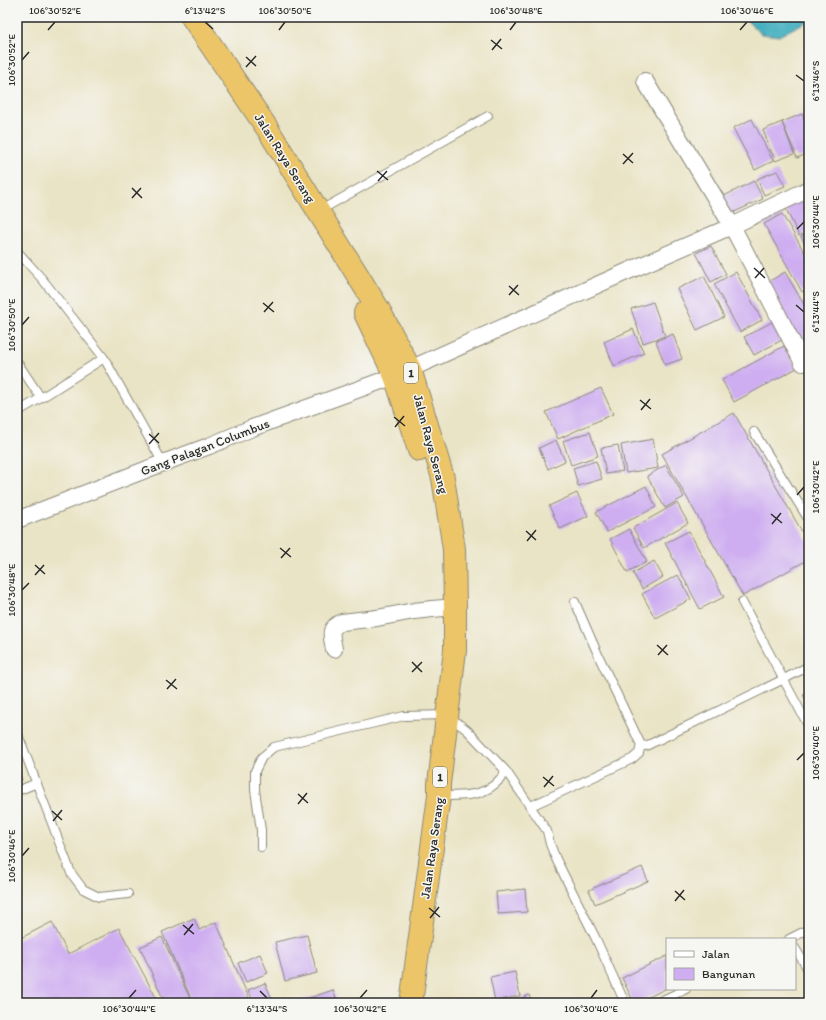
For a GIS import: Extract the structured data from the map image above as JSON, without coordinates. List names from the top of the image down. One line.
{"streets":{"highway":["Jalan Raya Serang","1"],"street":["Gang Palagan Columbus"]},"crossings":[["Jalan Raya Serang","Gang Palagan Columbus"]],"legend":["Jalan","Bangunan"],"coordinates":["106°30'52\"E","6°13'42\"S","106°30'50\"E","106°30'48\"E","106°30'46\"E","6°13'46\"S","106°30'44\"E","6°13'44\"S","106°30'42\"E","106°30'40\"E","6°13'34\"S"]}
